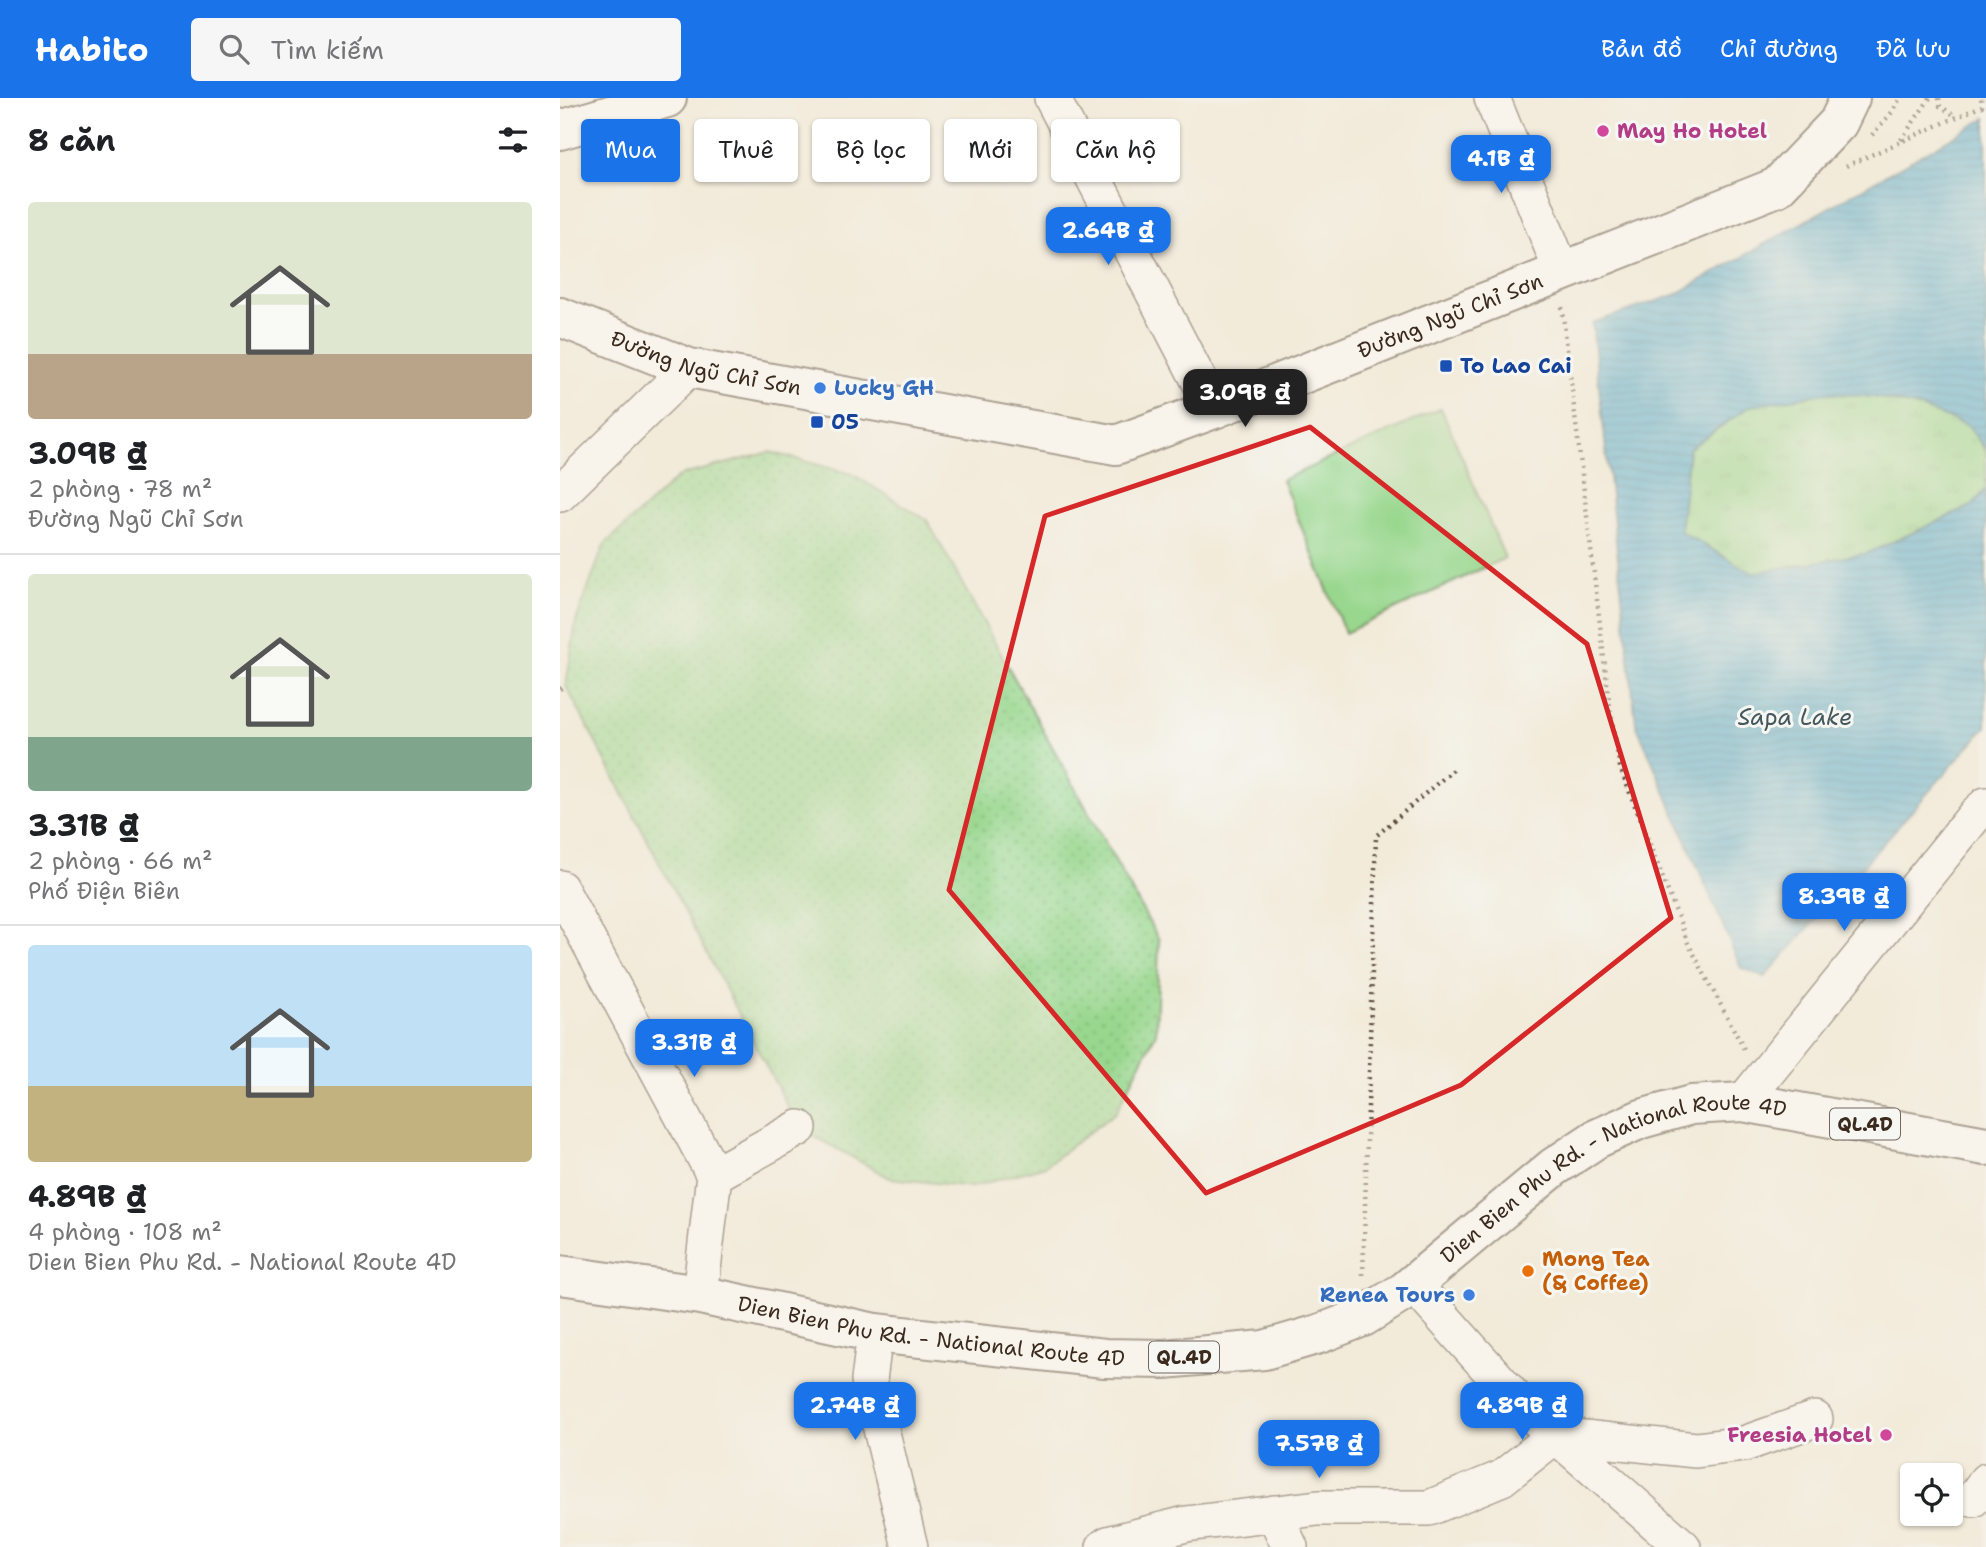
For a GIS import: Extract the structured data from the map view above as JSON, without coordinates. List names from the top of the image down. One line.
{"streets":{"main road":["Đường Ngũ Chỉ Sơn","QL.4D","Dien Bien Phu Rd. - National Route 4D"]},"water":["Sapa Lake"],"places":{"other":["May Ho Hotel","Lucky GH","Mong Tea (& Coffee)","Renea Tours","Freesia Hotel"],"transit":["To Lao Cai","05"]},"page":{"header":"Habito","search":"Tìm kiếm","nav":["Bản đồ","Chỉ đường","Đã lưu"],"heading":"8 căn","chip":["Mua","Thuê","Bộ lọc","Mới","Căn hộ"],"price":["4.1B ₫","2.64B ₫","3.09B ₫","8.39B ₫","3.31B ₫","2.74B ₫","4.89B ₫","7.57B ₫"],"list":[{"name":"3.09B ₫","note":"2 phòng · 78 m² · Đường Ngũ Chỉ Sơn"},{"name":"3.31B ₫","note":"2 phòng · 66 m² · Phố Điện Biên"},{"name":"4.89B ₫","note":"4 phòng · 108 m² · Dien Bien Phu Rd. - National Route 4D"}]}}
